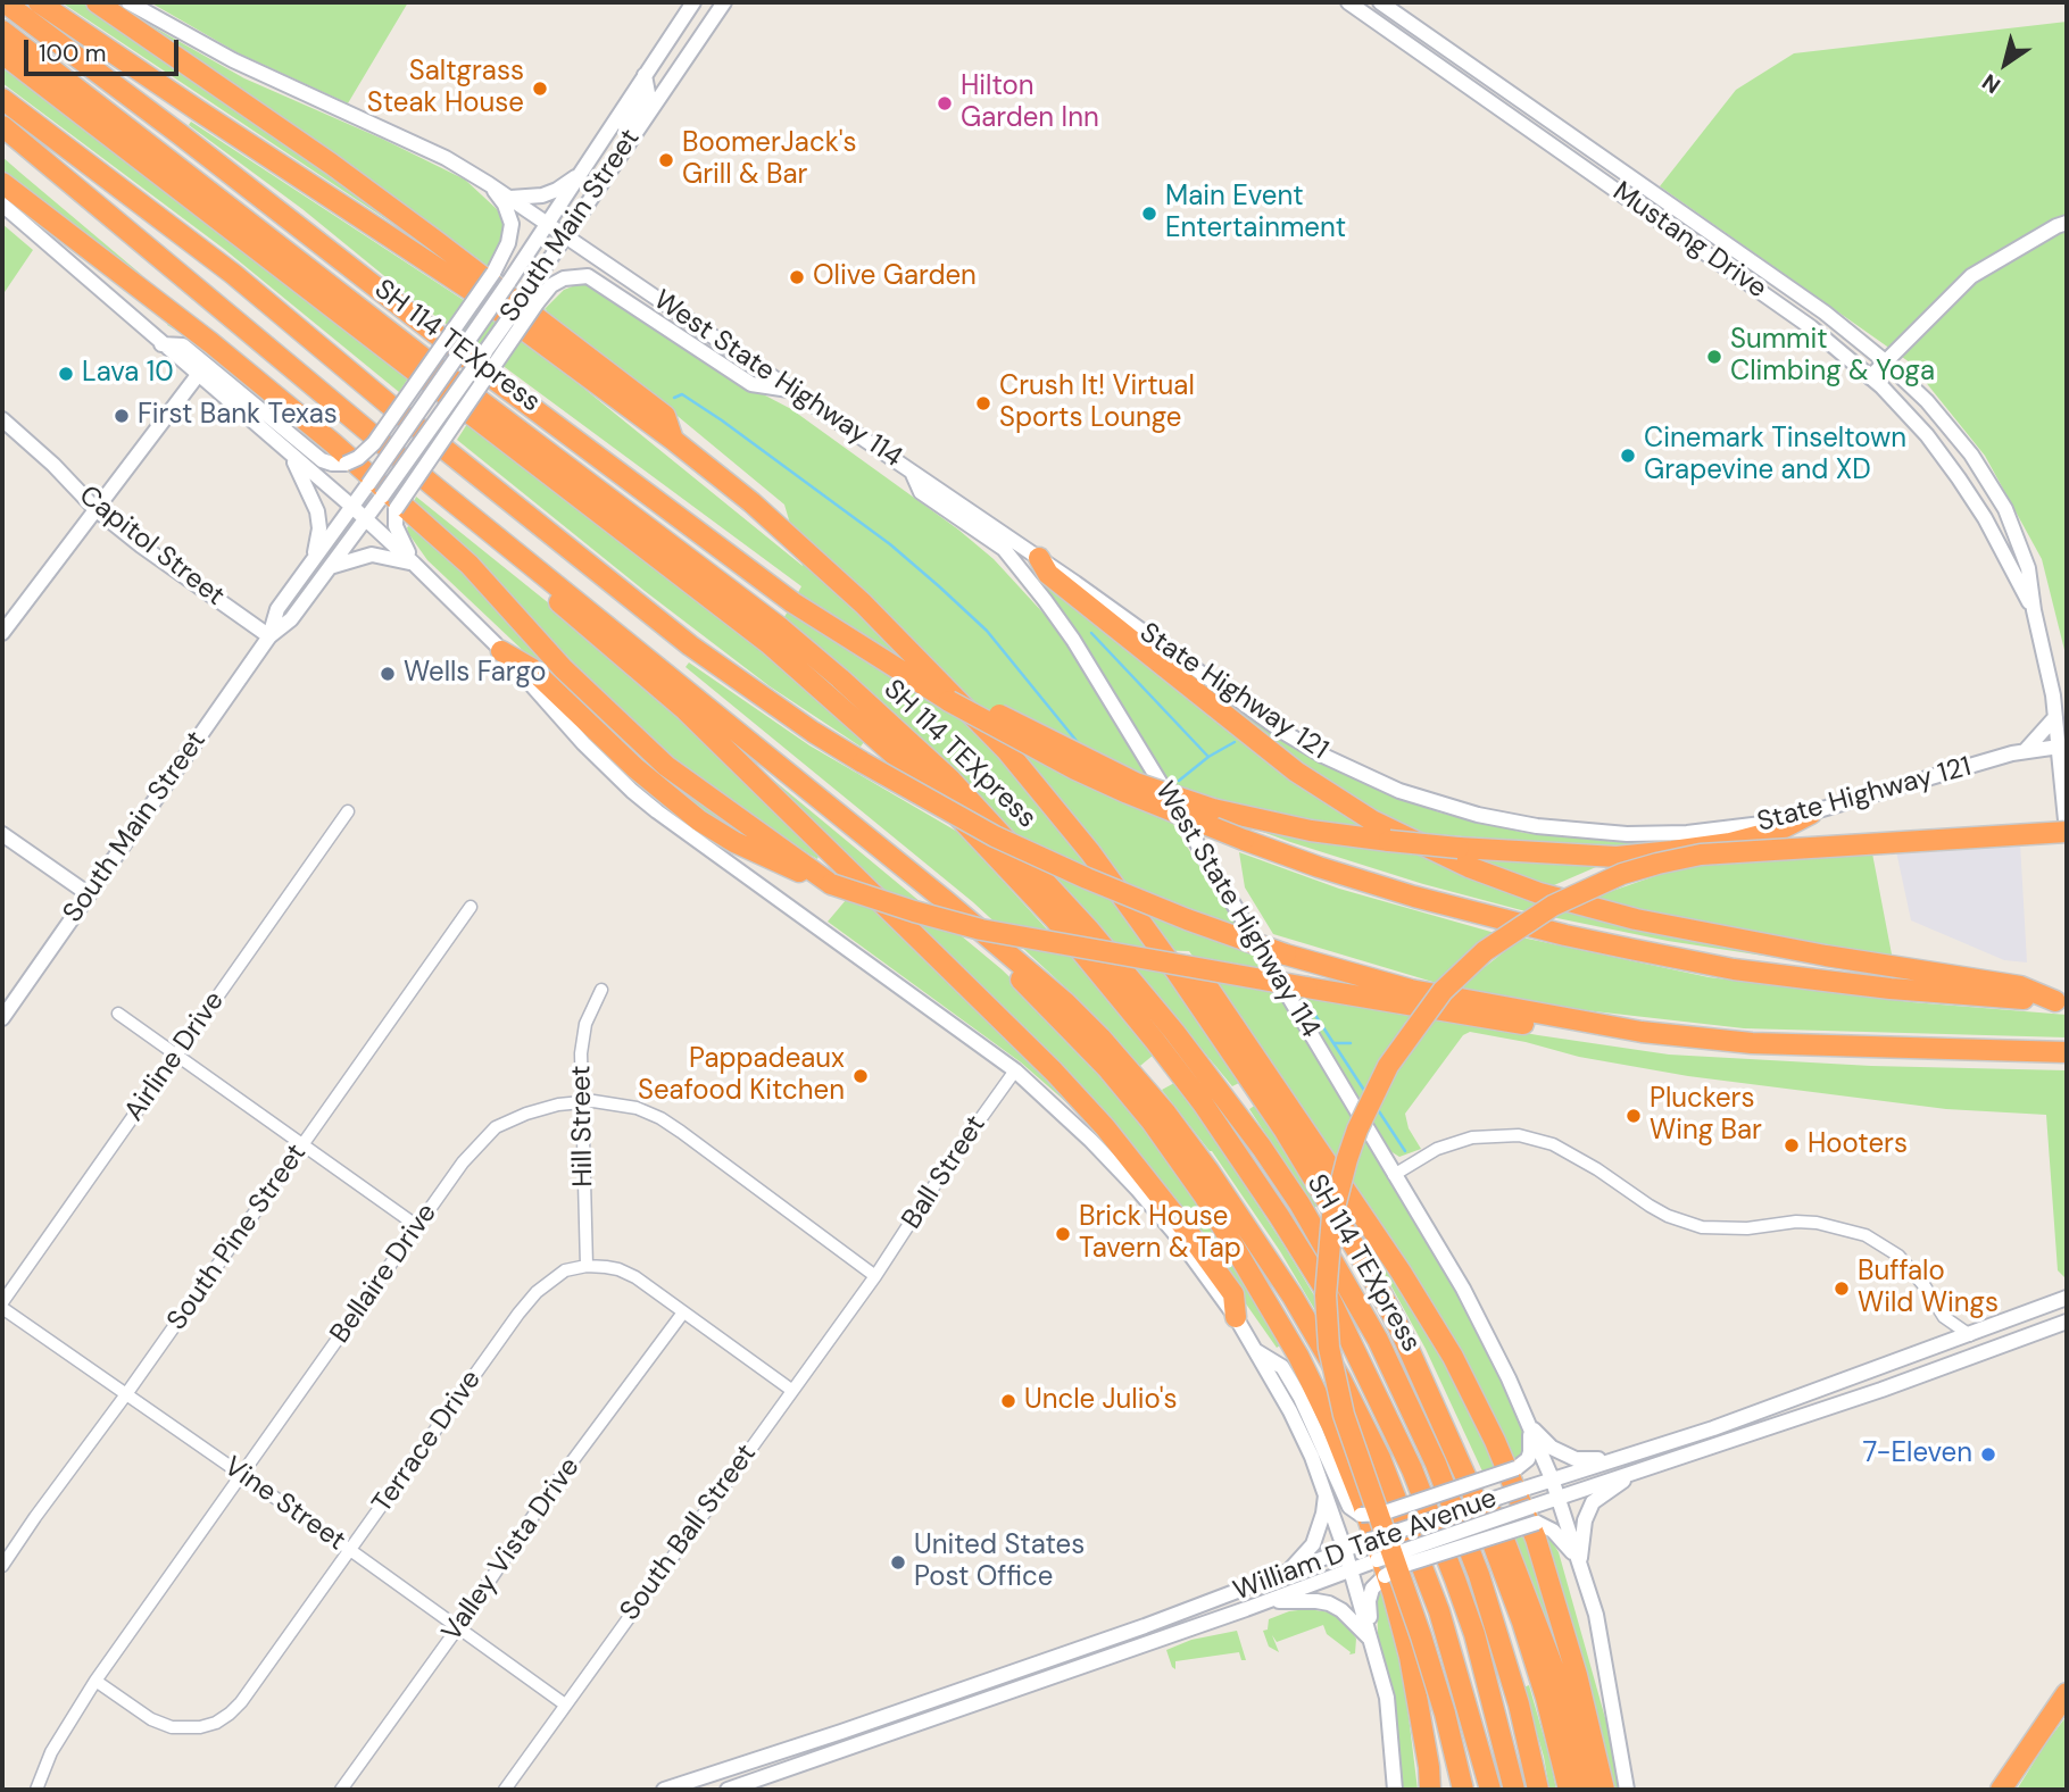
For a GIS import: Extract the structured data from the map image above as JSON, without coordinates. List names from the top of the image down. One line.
{"streets":{"highway":["SH 114 TEXpress"],"main road":["South Main Street","Mustang Drive","West State Highway 114","Capitol Street","State Highway 121","William D Tate Avenue"],"street":["Airline Drive","Hill Street","Ball Street","South Pine Street","Bellaire Drive","Terrace Drive","Vine Street","South Ball Street","Valley Vista Drive"]},"crossings":[["South Main Street","West State Highway 114"],["South Main Street","Capitol Street"],["Mustang Drive","State Highway 121"],["West State Highway 114","State Highway 121"],["West State Highway 114","William D Tate Avenue"],["Airline Drive","Vine Street"],["Hill Street","Bellaire Drive"],["Hill Street","Terrace Drive"],["Ball Street","Bellaire Drive"],["Ball Street","South Ball Street"],["South Pine Street","Vine Street"],["Bellaire Drive","Terrace Drive"],["Bellaire Drive","Vine Street"],["Bellaire Drive","South Ball Street"],["Terrace Drive","Vine Street"],["Vine Street","South Ball Street"],["Vine Street","Valley Vista Drive"]],"places":["Saltgrass Steak House","Hilton Garden Inn","BoomerJack's Grill & Bar","Main Event Entertainment","Olive Garden","Summit Climbing & Yoga","Lava 10","Crush It! Virtual Sports Lounge","First Bank Texas","Cinemark Tinseltown Grapevine and XD","Wells Fargo","Pappadeaux Seafood Kitchen","Pluckers Wing Bar","Hooters","Brick House Tavern & Tap","Buffalo Wild Wings","Uncle Julio's","7-Eleven","United States Post Office"],"scale_bar":"100 m","north":"bottom left"}
